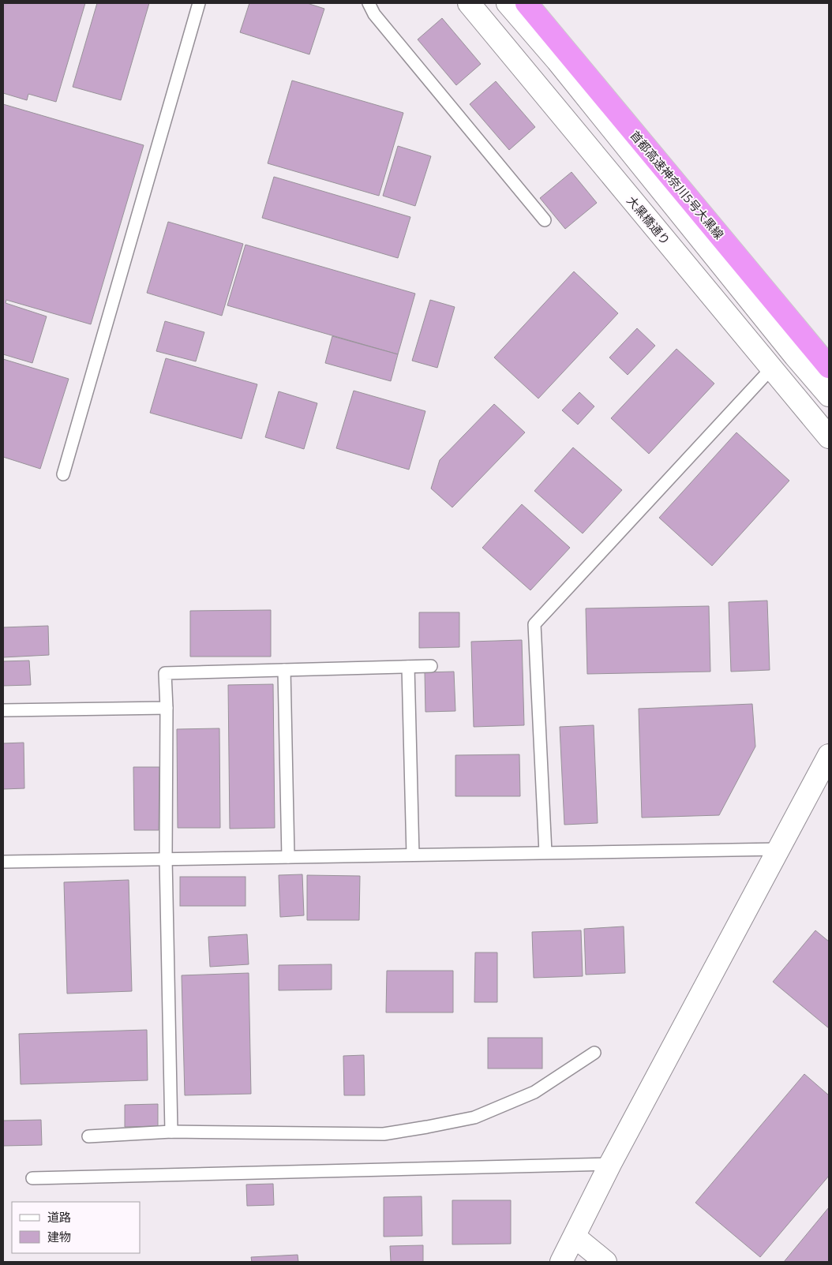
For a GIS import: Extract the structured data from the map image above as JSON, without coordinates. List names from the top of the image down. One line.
{"streets":{"highway":["首都高速神奈川5号大黒線"],"street":["大黒橋通り"]},"legend":["道路","建物"]}
